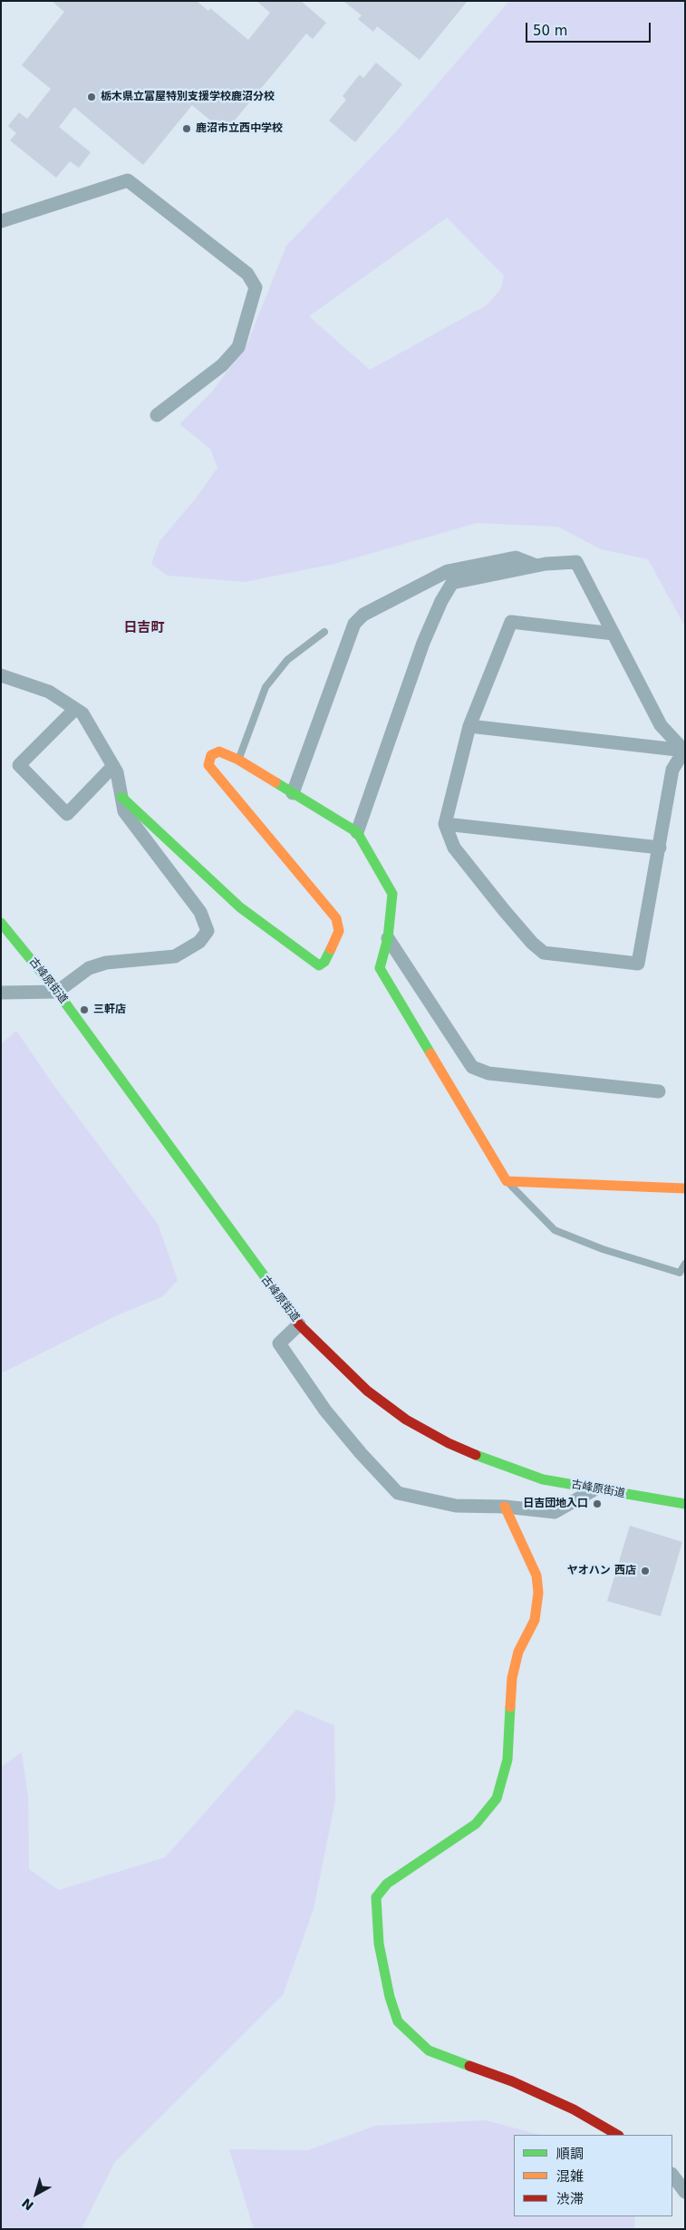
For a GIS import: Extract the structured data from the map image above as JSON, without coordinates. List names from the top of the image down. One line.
{"streets":{"street":["古峰原街道"]},"districts":["日吉町"],"places":["栃木県立富屋特別支援学校鹿沼分校","鹿沼市立西中学校","三軒店","日吉団地入口","ヤオハン 西店"],"legend":["順調","混雑","渋滞"],"scale_bar":"50 m","north":"bottom left"}
